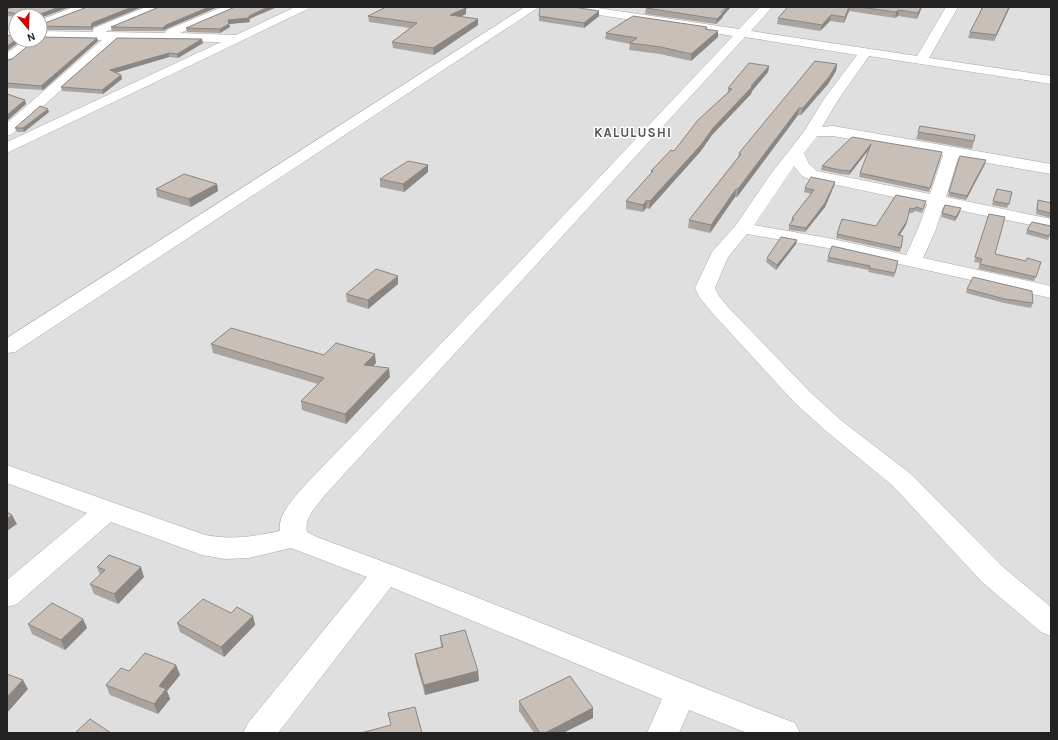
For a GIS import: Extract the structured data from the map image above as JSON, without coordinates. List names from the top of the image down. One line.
{"districts":["KALULUSHI"],"north":"bottom"}
